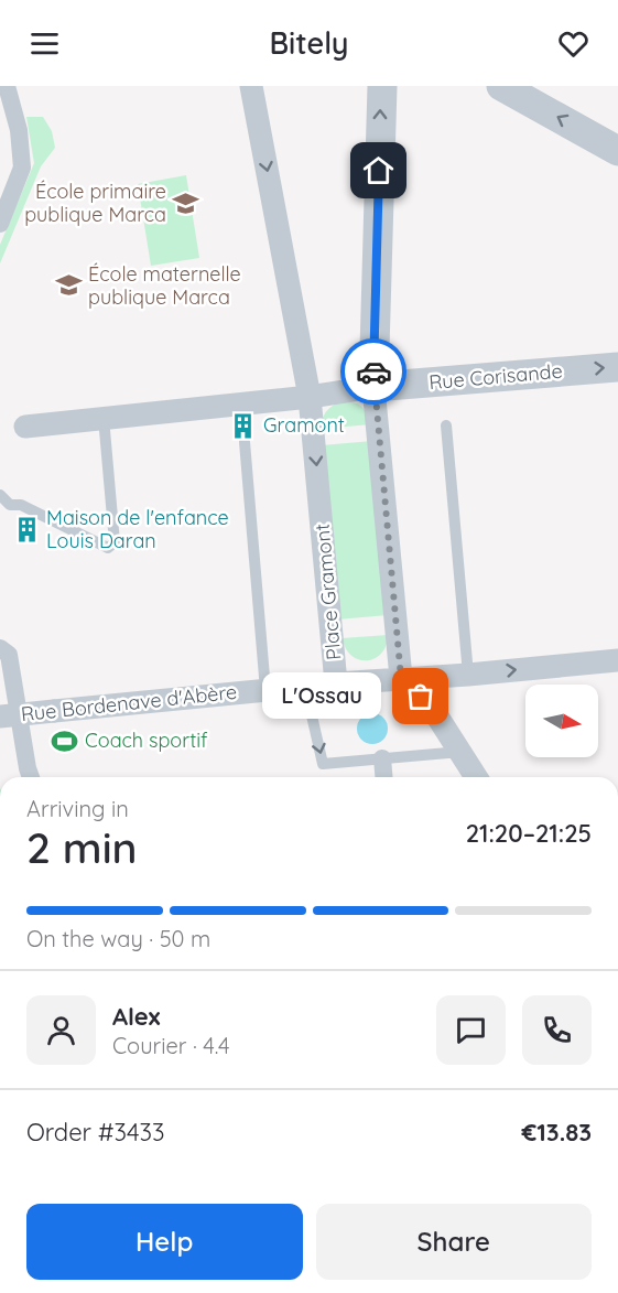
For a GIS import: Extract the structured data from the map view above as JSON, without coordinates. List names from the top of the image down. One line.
{"streets":{"street":["Rue Corisande","Place Gramont","Rue Bordenave d'Abère"]},"crossings":[["Place Gramont","Rue Bordenave d'Abère"]],"one_way":["Rue Corisande"],"places":{"school or university":["École primaire publique Marca","École maternelle publique Marca"],"building":["Gramont","Maison de l'enfance Louis Daran"],"other":["L'Ossau"],"sports":["Coach sportif"]},"north":"right","page":{"header":"Bitely","bubble":"L'Ossau","heading":["2 min","Arriving in","21:20–21:25"],"panel":["Alex","Courier · 4.4","Order #3433","€13.83"],"bar":"On the way · 50 m","buttons":["Help","Share"]}}
